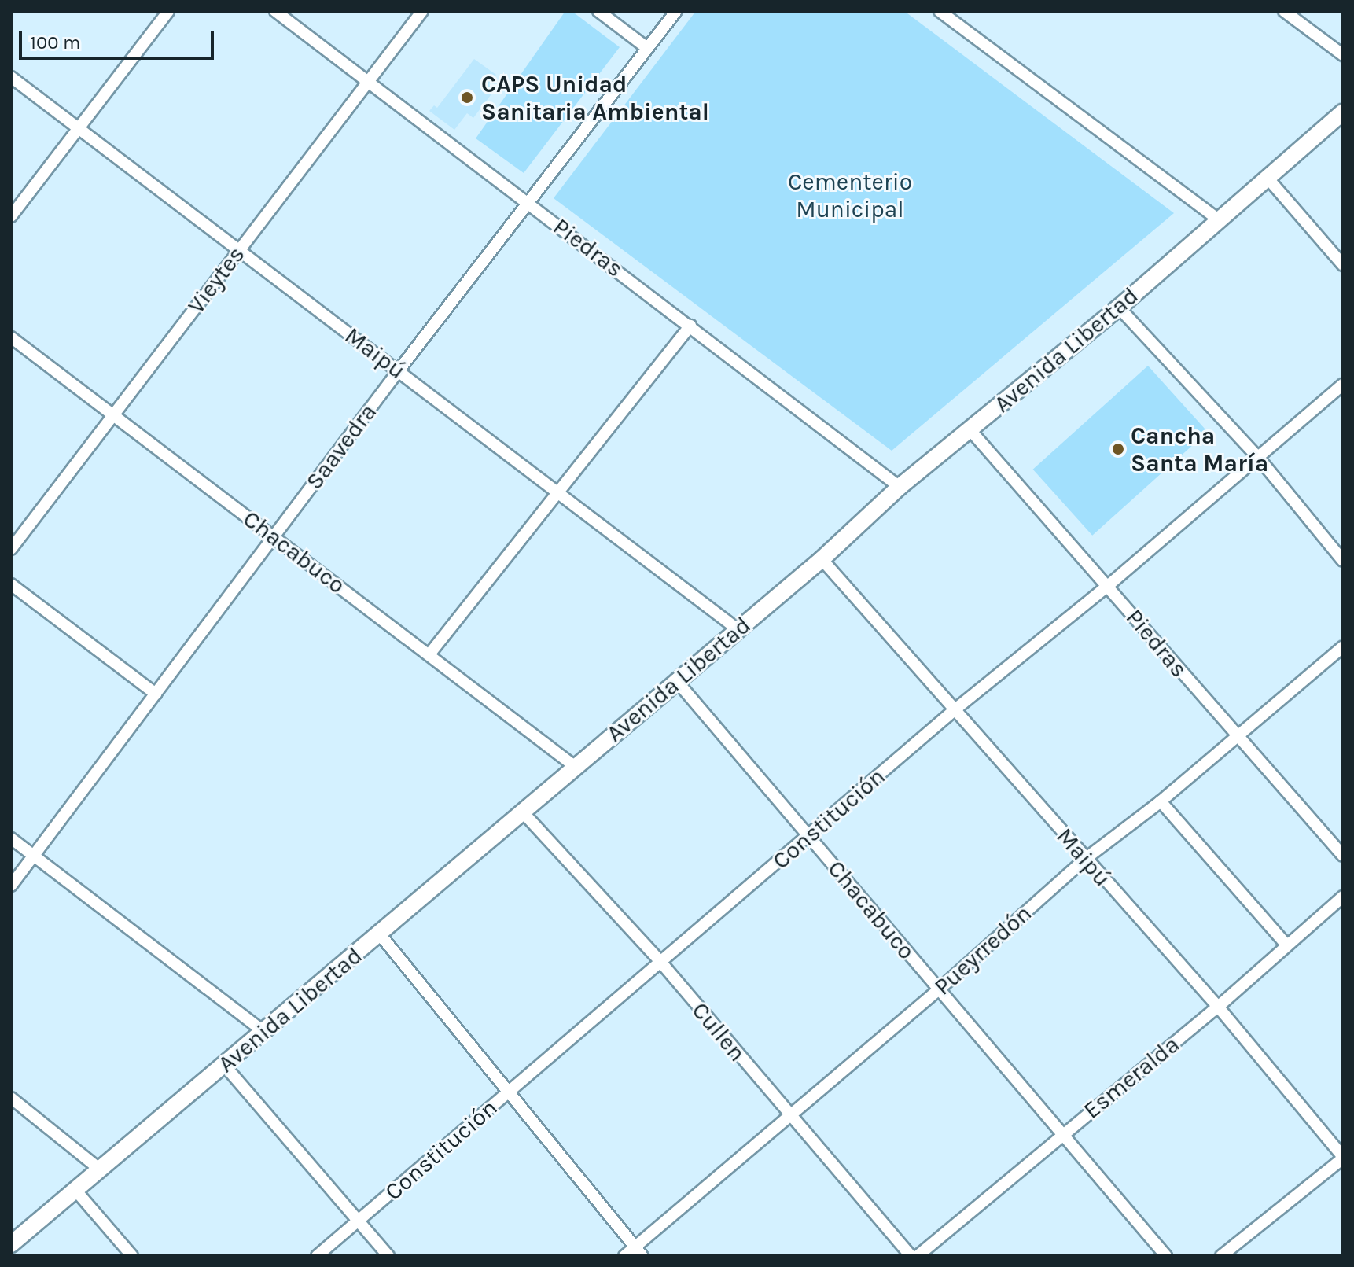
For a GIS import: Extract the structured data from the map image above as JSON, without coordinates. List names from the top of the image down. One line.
{"streets":{"main road":["Avenida Libertad"],"street":["Piedras","Vieytes","Maipú","Saavedra","Chacabuco","Constitución","Pueyrredón","Cullen","Esmeralda"]},"crossings":[["Piedras","Vieytes"],["Piedras","Avenida Libertad"],["Piedras","Saavedra"],["Piedras","Constitución"],["Piedras","Pueyrredón"],["Vieytes","Maipú"],["Vieytes","Chacabuco"],["Avenida Libertad","Maipú"],["Avenida Libertad","Chacabuco"],["Avenida Libertad","Cullen"],["Maipú","Saavedra"],["Maipú","Constitución"],["Maipú","Pueyrredón"],["Maipú","Esmeralda"],["Saavedra","Chacabuco"],["Chacabuco","Constitución"],["Chacabuco","Pueyrredón"],["Chacabuco","Esmeralda"],["Constitución","Cullen"],["Pueyrredón","Cullen"]],"parks":["Cementerio Municipal"],"places":["CAPS Unidad Sanitaria Ambiental","Cancha Santa María"],"scale_bar":"100 m"}
